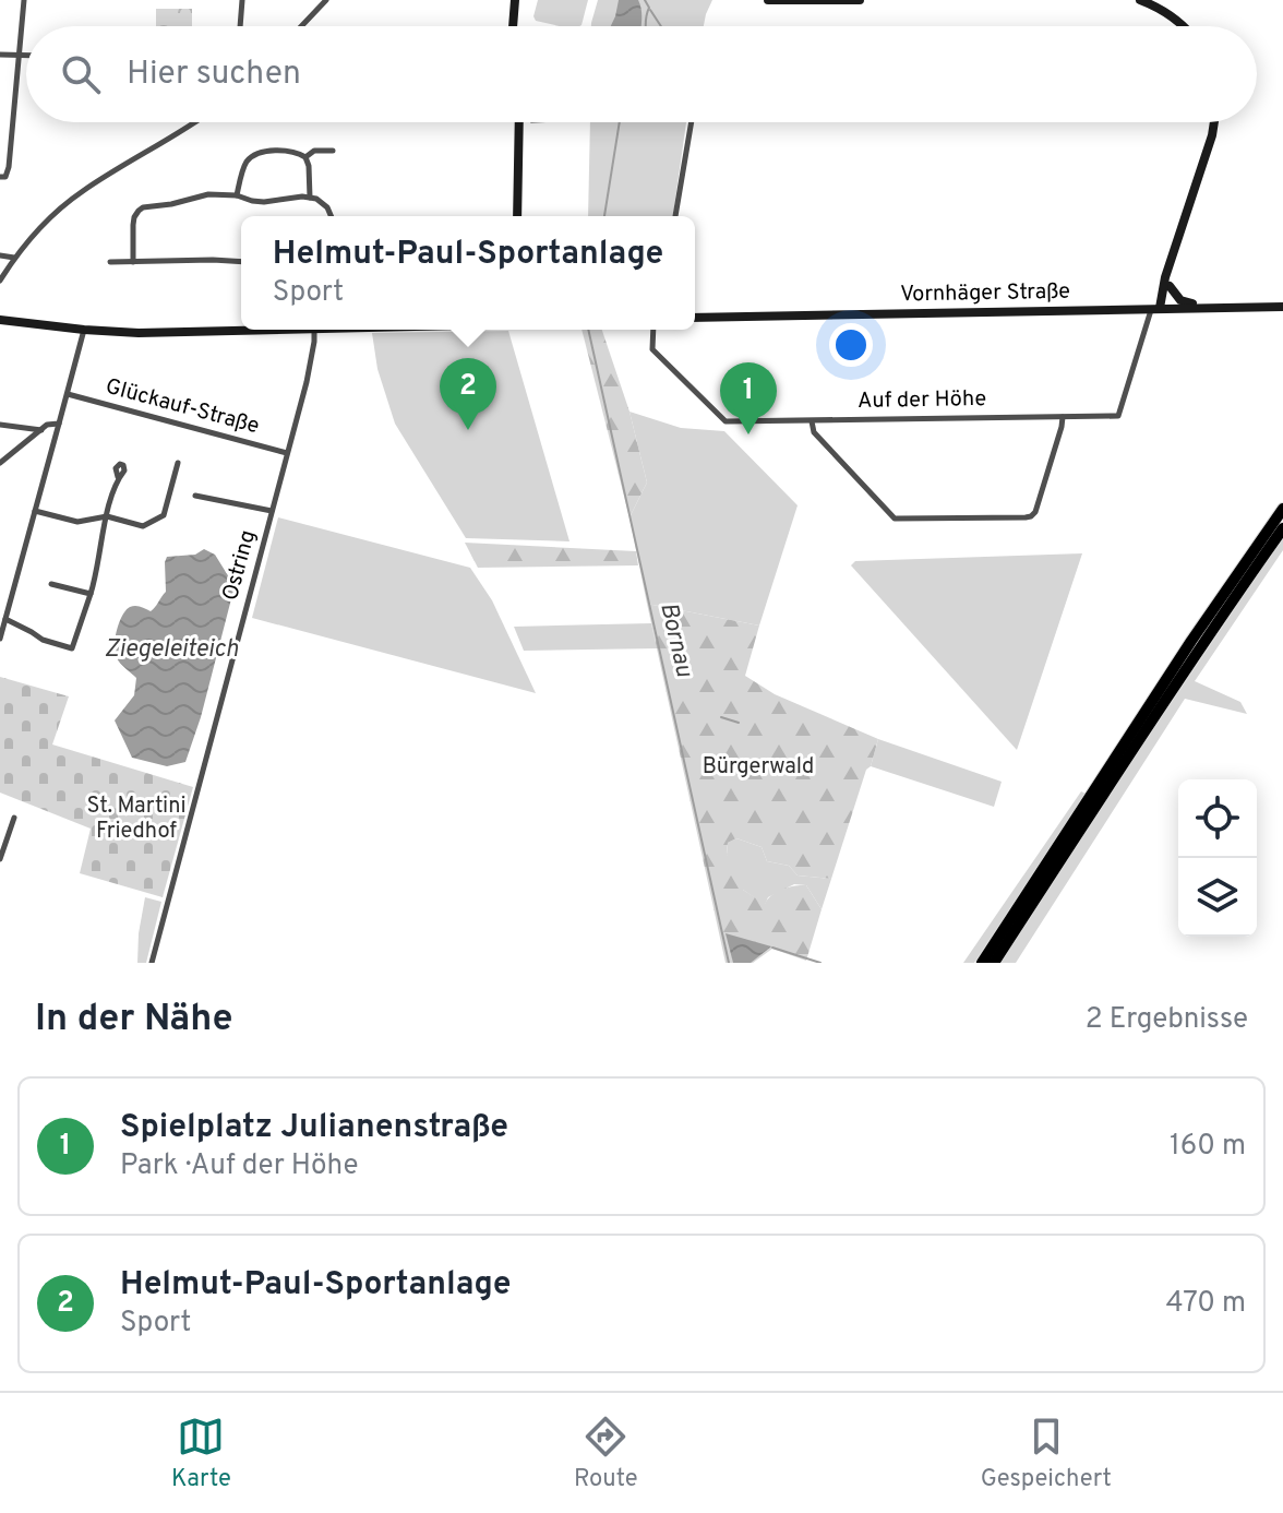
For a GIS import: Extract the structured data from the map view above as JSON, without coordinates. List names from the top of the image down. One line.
{"streets":{"main road":["Vornhäger Straße"],"street":["Auf der Höhe","Glückauf-Straße","Ostring"]},"crossings":[["Vornhäger Straße","Auf der Höhe"],["Glückauf-Straße","Ostring"]],"water":["Bornau","Ziegeleiteich"],"parks":["Bürgerwald","St. Martini Friedhof"],"page":{"search":"Hier suchen","popup":["Helmut-Paul-Sportanlage","Sport"],"pins":["2","1"],"heading":["In der Nähe","2 Ergebnisse"],"list":[{"mark":"1","name":"Spielplatz Julianenstraße","note":"Park · Auf der Höhe","value":"160 m"},{"mark":"2","name":"Helmut-Paul-Sportanlage","note":"Sport","value":"470 m"}],"nav":["Karte","Route","Gespeichert"]}}
